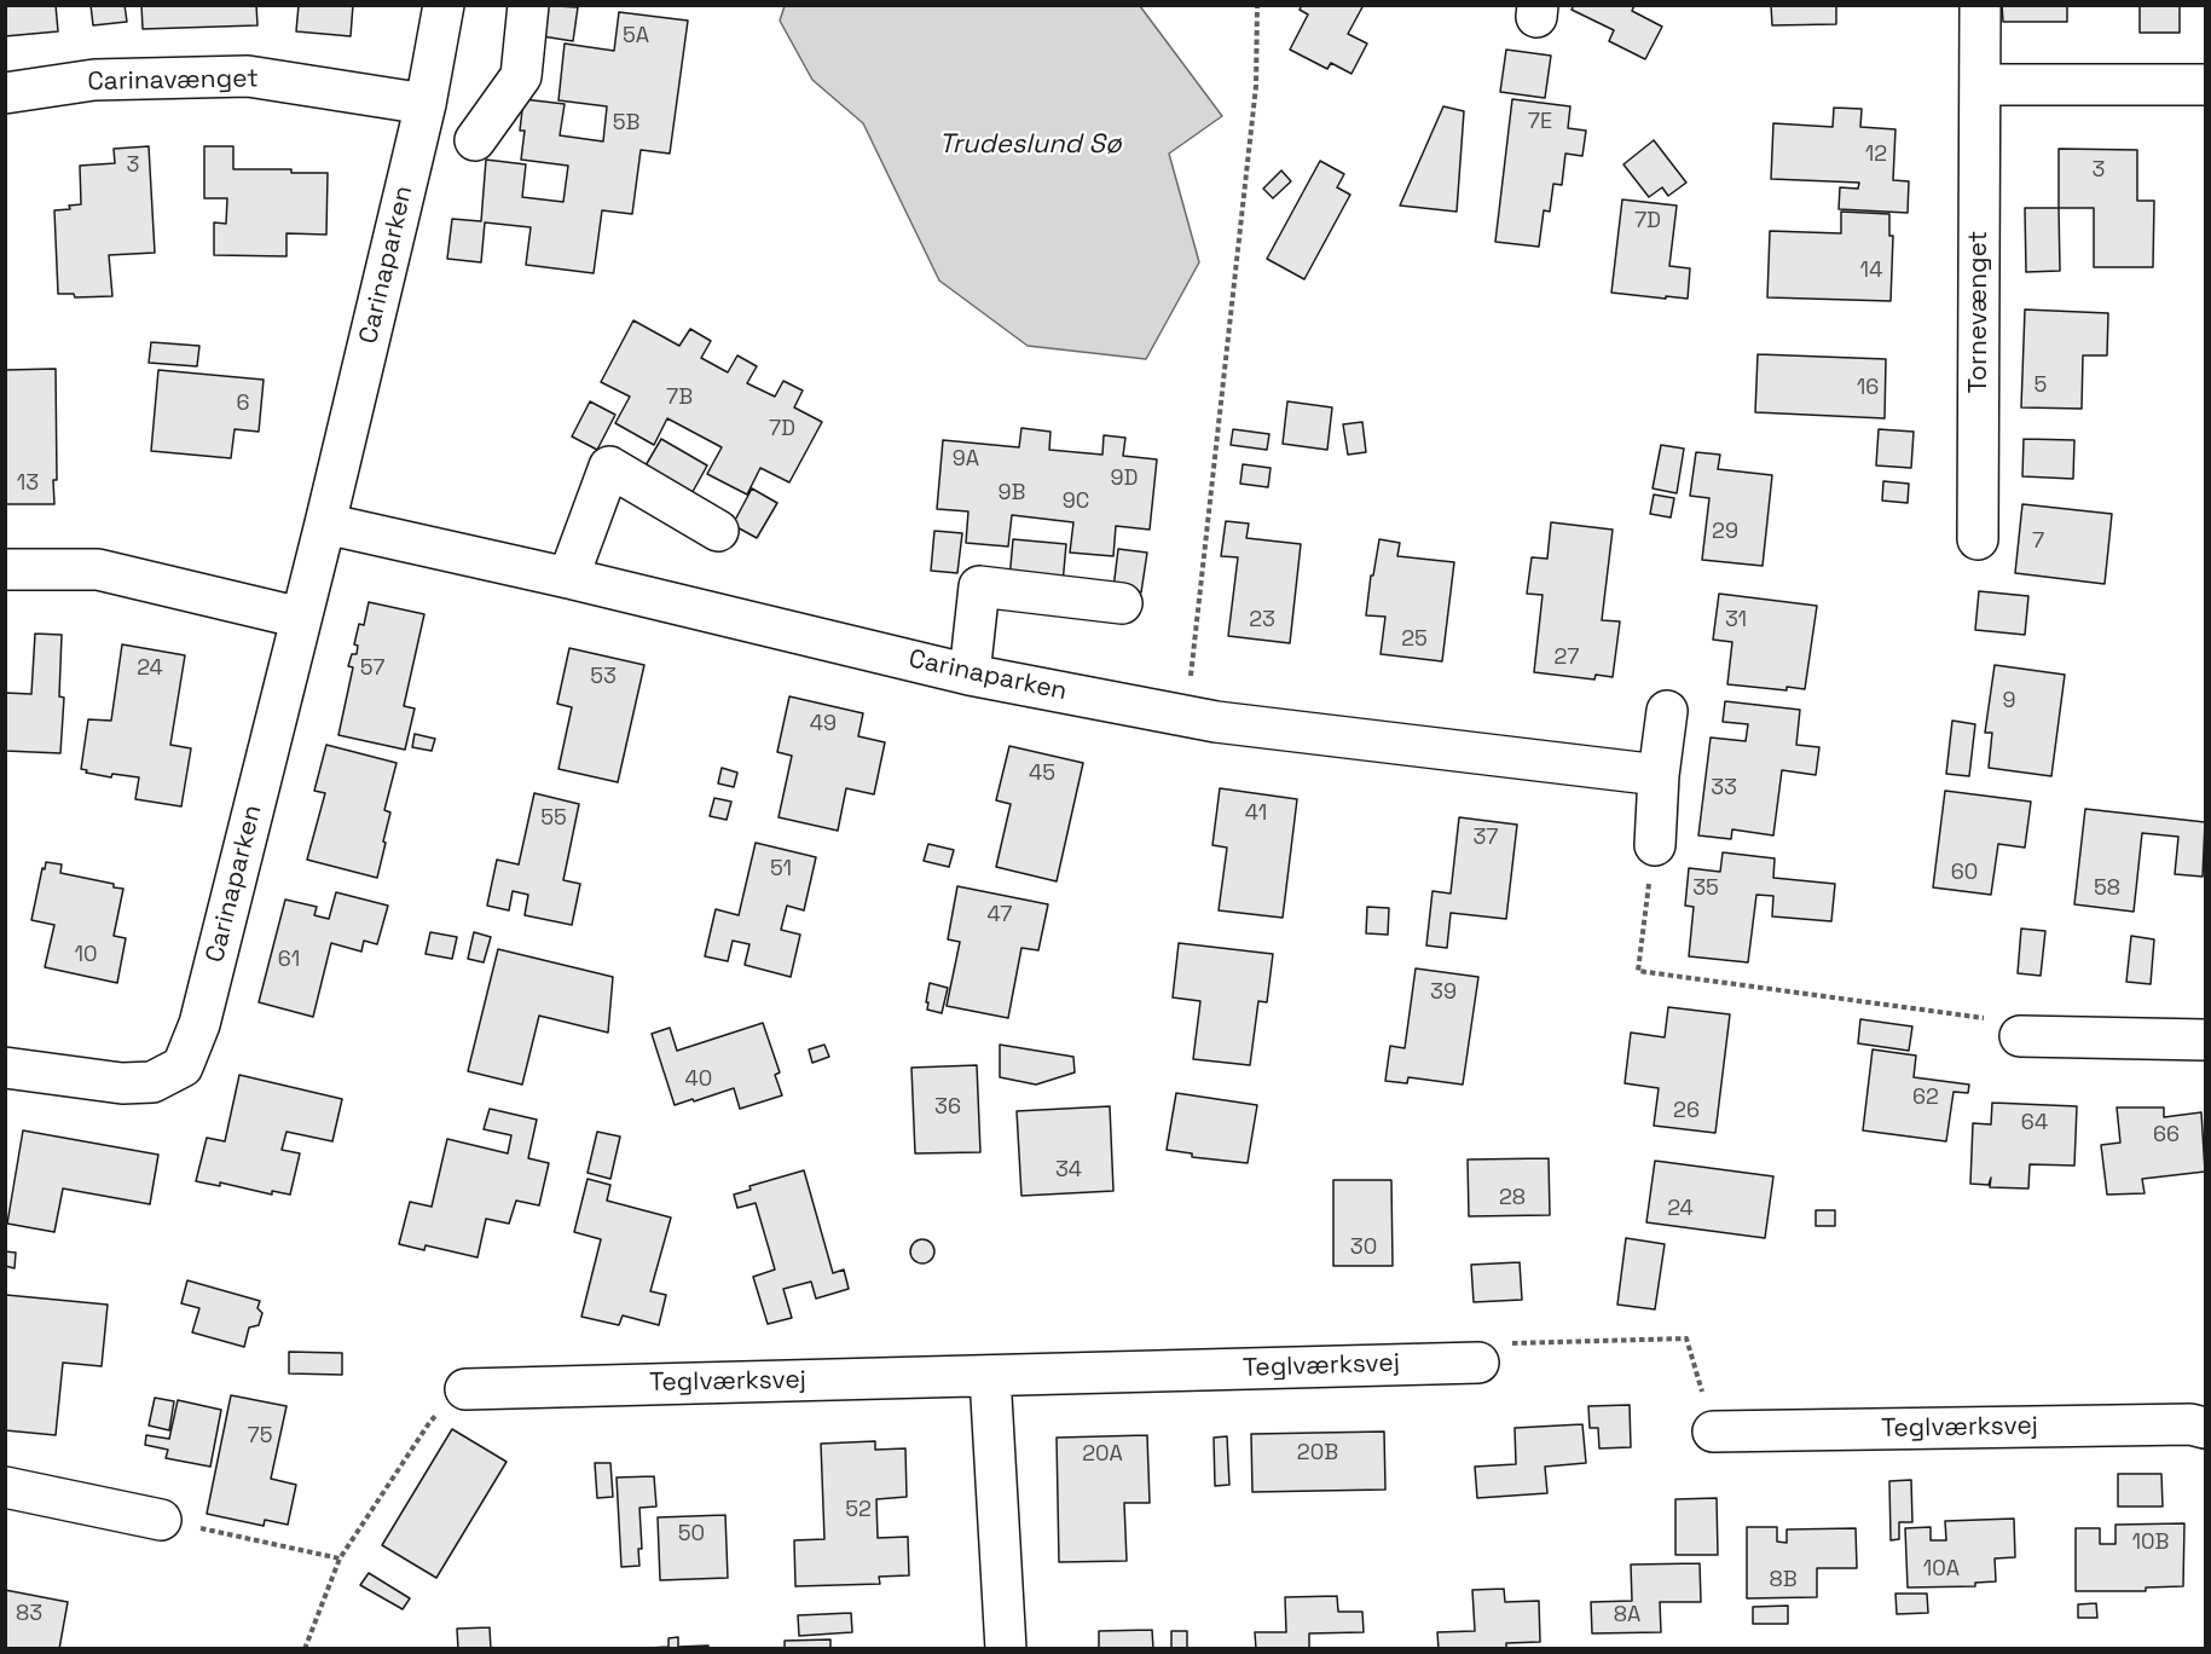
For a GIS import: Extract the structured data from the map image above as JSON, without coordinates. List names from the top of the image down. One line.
{"streets":{"street":["Carinavænget","Carinaparken","Tornevænget","Teglværksvej"]},"crossings":[["Carinavænget","Carinaparken"]],"water":["Trudeslund Sø"],"house_numbers":["5A","7E","5B","12","3","3","7D","14","5","16","7B","6","7D","9A","9D","13","9B","9C","29","7","23","31","25","27","24","57","53","9","49","45","33","41","55","37","51","60","35","58","47","10","61","39","40","62","36","26","64","66","34","28","24","30","75","20B","20A","52","50","10B","10A","8B","83","8A"]}
